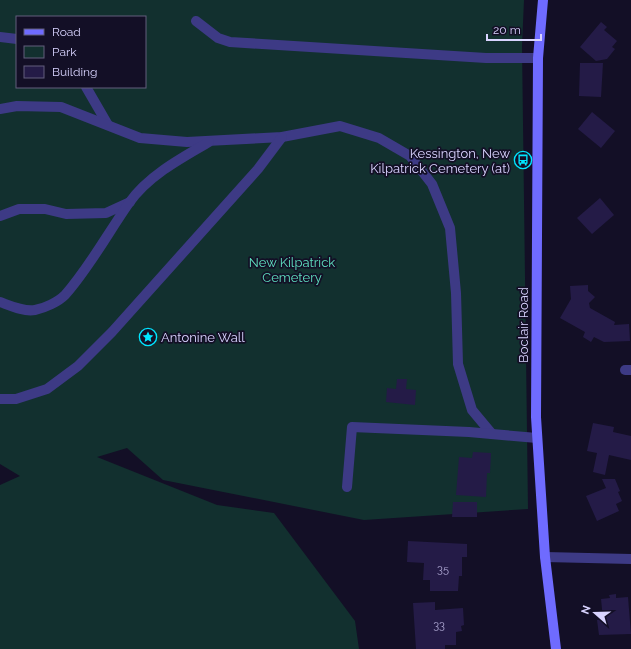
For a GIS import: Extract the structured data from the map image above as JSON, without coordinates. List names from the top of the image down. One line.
{"streets":{"main road":["Boclair Road"]},"parks":["New Kilpatrick Cemetery"],"places":{"bus stop":["Kessington, New Kilpatrick Cemetery (at)"],"place":["Antonine Wall"]},"house_numbers":["35","33"],"legend":["Road","Park","Building"],"scale_bar":"20 m","north":"left"}
